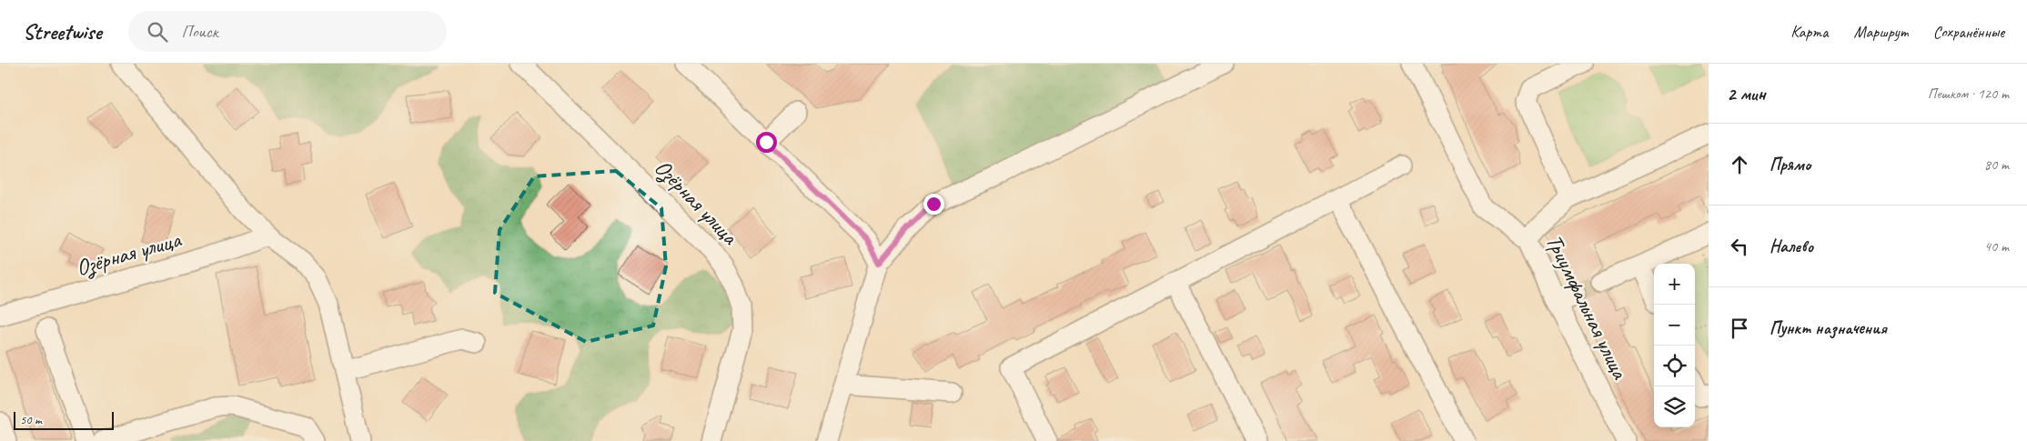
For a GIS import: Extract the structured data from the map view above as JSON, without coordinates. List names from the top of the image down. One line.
{"streets":{"street":["Озёрная улица","Триумфальная улица"]},"scale_bar":"50 m","page":{"header":"Streetwise","search":"Поиск","nav":["Карта","Маршрут","Сохранённые"],"heading":["2 мин","Пешком · 120 m"],"list":[["Прямо","80 m"],["Налево","40 m"],"Пункт назначения"],"map_buttons":["+","−"],"scale":"50 m"}}
